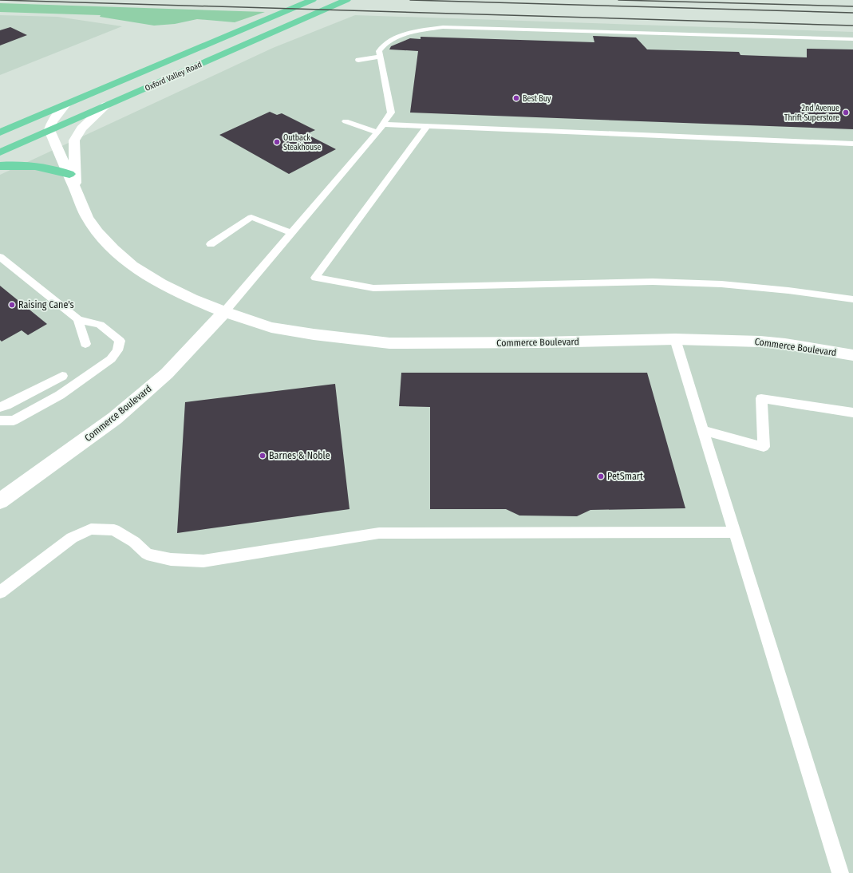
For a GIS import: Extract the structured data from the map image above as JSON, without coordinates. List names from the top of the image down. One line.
{"streets":{"main road":["Oxford Valley Road"],"street":["Commerce Boulevard"]},"crossings":[["Oxford Valley Road","Commerce Boulevard"]],"places":["Best Buy","2nd Avenue Thrift Superstore","Outback Steakhouse","Raising Cane's","Barnes & Noble","PetSmart"]}
